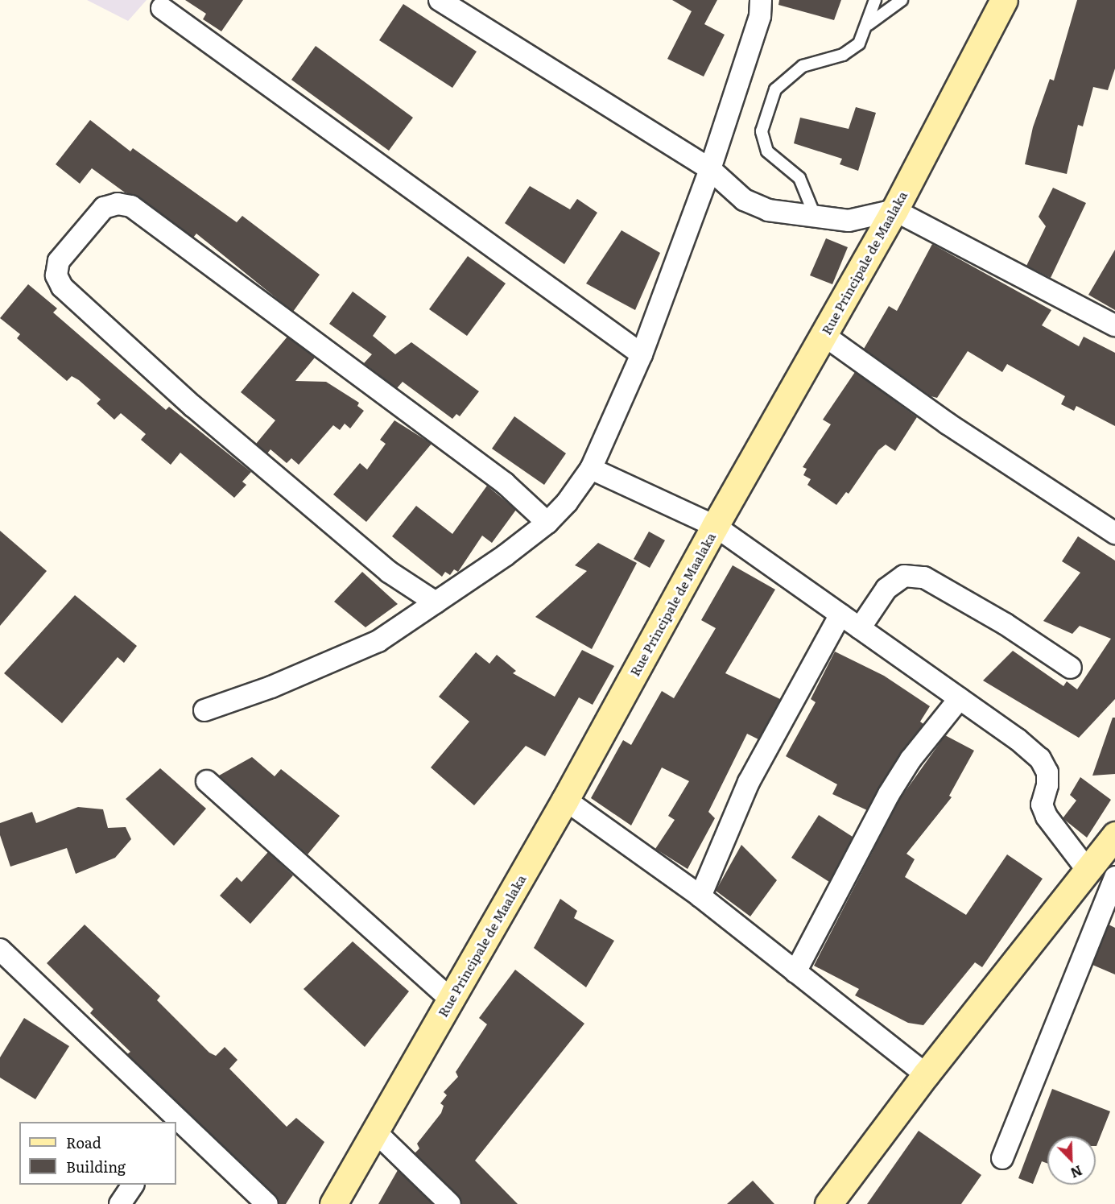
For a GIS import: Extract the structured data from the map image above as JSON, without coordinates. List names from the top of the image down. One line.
{"streets":{"main road":["Rue Principale de Maalaka"]},"legend":["Road","Building"],"north":"bottom right"}
